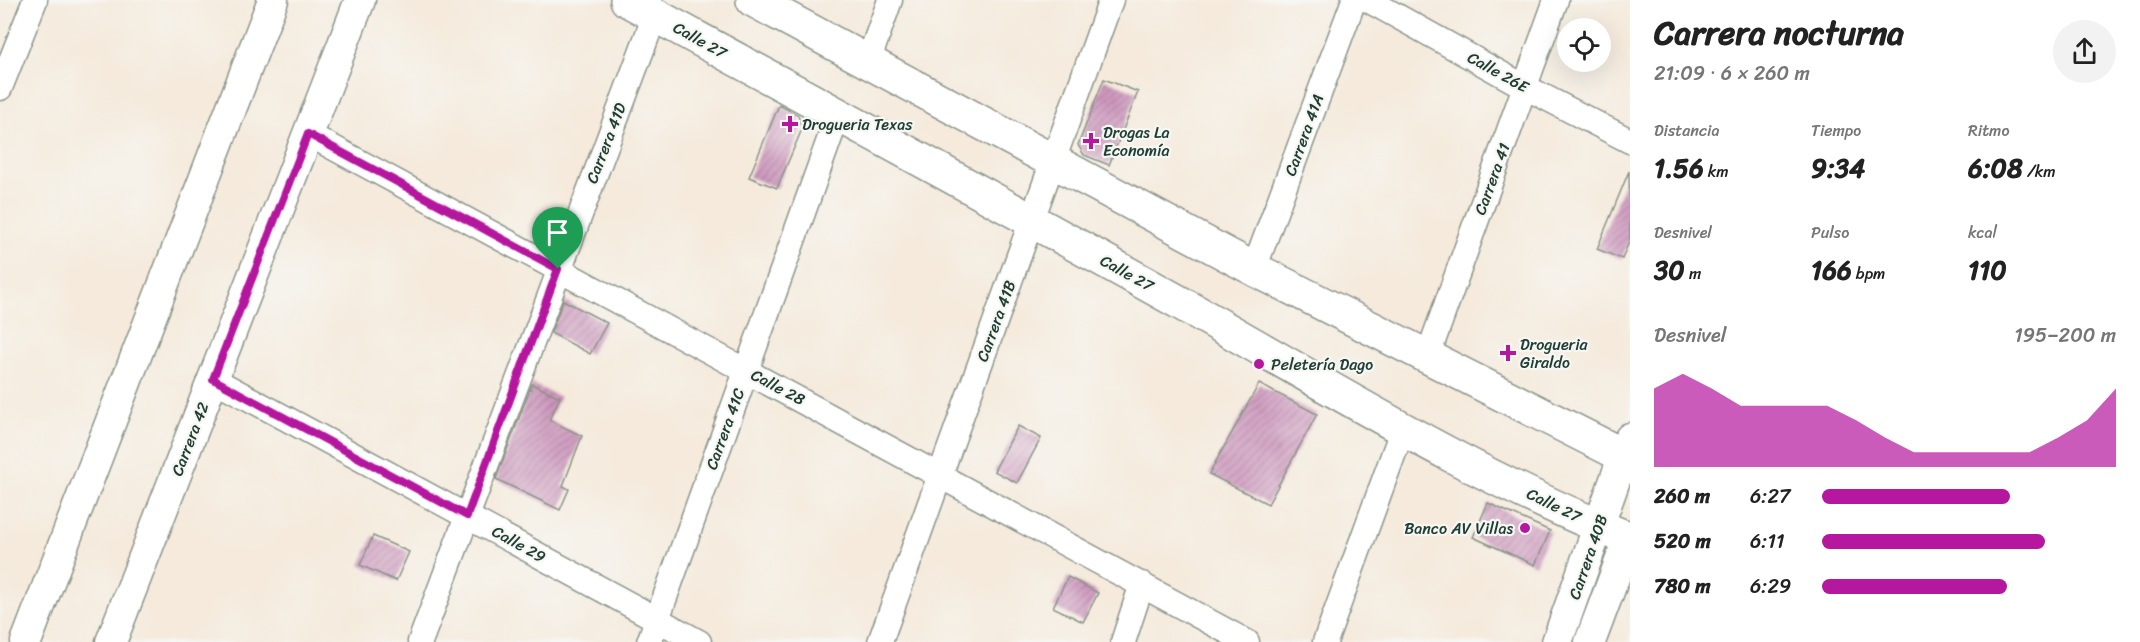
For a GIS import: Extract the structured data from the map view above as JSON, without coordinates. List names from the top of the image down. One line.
{"streets":{"main road":["Calle 27"],"street":["Calle 26E","Carrera 41A","Carrera 41D","Carrera 41","Carrera 41B","Calle 28","Carrera 41C","Carrera 42","Calle 29","Carrera 40B"]},"crossings":[["Calle 27","Carrera 41D"],["Calle 27","Carrera 41B"],["Calle 27","Carrera 41C"],["Calle 27","Carrera 40B"],["Calle 26E","Carrera 41"],["Carrera 41D","Calle 28"],["Carrera 41D","Calle 29"],["Carrera 41B","Calle 28"],["Calle 28","Carrera 41C"],["Calle 28","Carrera 42"],["Carrera 41C","Calle 29"],["Carrera 42","Calle 29"]],"places":{"health":["Drogueria Texas","Drogas La Economía","Drogueria Giraldo"],"other":["Peletería Dago","Banco AV Villas"]},"page":{"heading":["Carrera nocturna","21:09 · 6 × 260 m"],"stats":[["Distancia","1.56 km"],["Tiempo","9:34"],["Ritmo","6:08 /km"],["Desnivel","30 m"],["Pulso","166 bpm"],["kcal","110"]],"chart":["Desnivel","195–200 m"],"list":[{"name":"260 m","note":"6:27"},{"name":"520 m","note":"6:11"},{"name":"780 m","note":"6:29"}]}}
